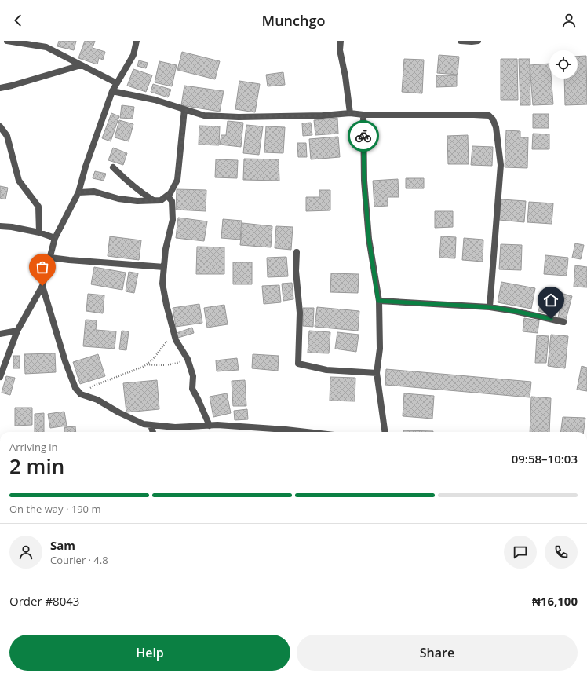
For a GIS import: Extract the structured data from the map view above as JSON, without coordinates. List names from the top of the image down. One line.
{"page":{"header":"Munchgo","heading":["2 min","Arriving in","09:58–10:03"],"panel":["Sam","Courier · 4.8","Order #8043","₦16,100"],"bar":"On the way · 190 m","buttons":["Help","Share"]}}
